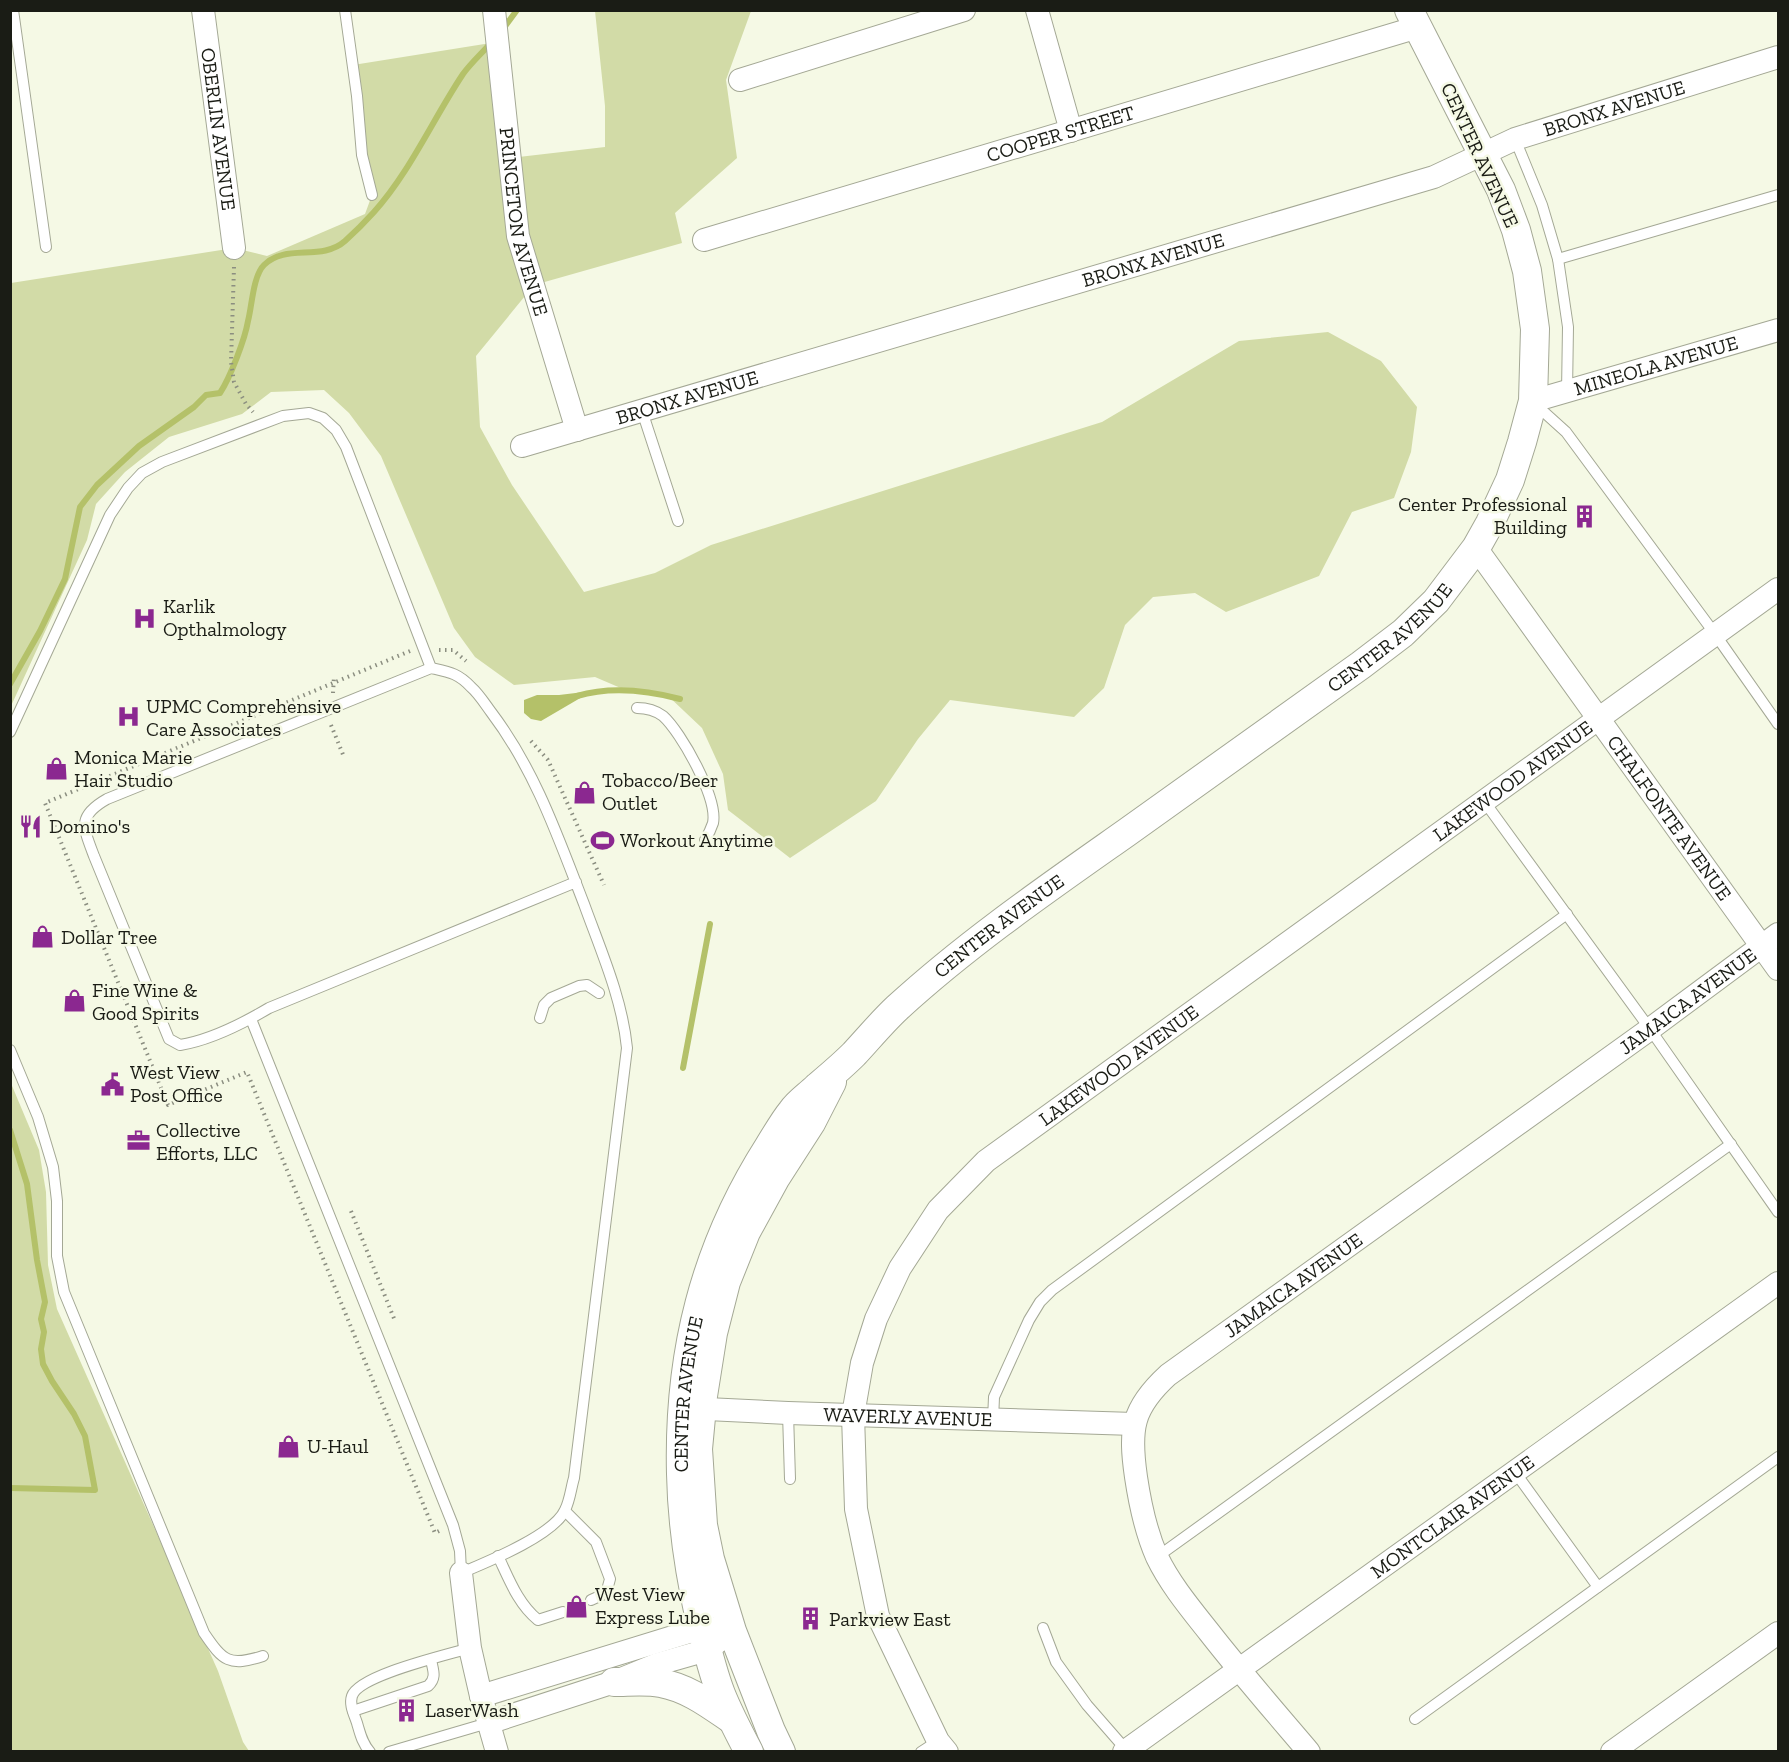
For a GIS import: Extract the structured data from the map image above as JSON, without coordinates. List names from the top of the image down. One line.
{"streets":{"street":["BRONX AVENUE","OBERLIN AVENUE","COOPER STREET","CENTER AVENUE","PRINCETON AVENUE","MINEOLA AVENUE","LAKEWOOD AVENUE","CHALFONTE AVENUE","JAMAICA AVENUE","WAVERLY AVENUE","MONTCLAIR AVENUE"]},"crossings":[["BRONX AVENUE","CENTER AVENUE"],["BRONX AVENUE","PRINCETON AVENUE"],["COOPER STREET","CENTER AVENUE"],["CENTER AVENUE","MINEOLA AVENUE"],["CENTER AVENUE","CHALFONTE AVENUE"],["CENTER AVENUE","WAVERLY AVENUE"],["LAKEWOOD AVENUE","CHALFONTE AVENUE"],["LAKEWOOD AVENUE","WAVERLY AVENUE"],["CHALFONTE AVENUE","JAMAICA AVENUE"],["JAMAICA AVENUE","WAVERLY AVENUE"],["JAMAICA AVENUE","MONTCLAIR AVENUE"]],"places":{"building":["Center Professional Building","Parkview East","LaserWash"],"hospital":["Karlik Opthalmology","UPMC Comprehensive Care Associates"],"shop":["Monica Marie Hair Studio","Tobacco/Beer Outlet","Dollar Tree","Fine Wine & Good Spirits","U-Haul","West View Express Lube"],"restaurant":["Domino's"],"sports":["Workout Anytime"],"public building":["West View Post Office"],"office":["Collective Efforts, LLC"]}}
